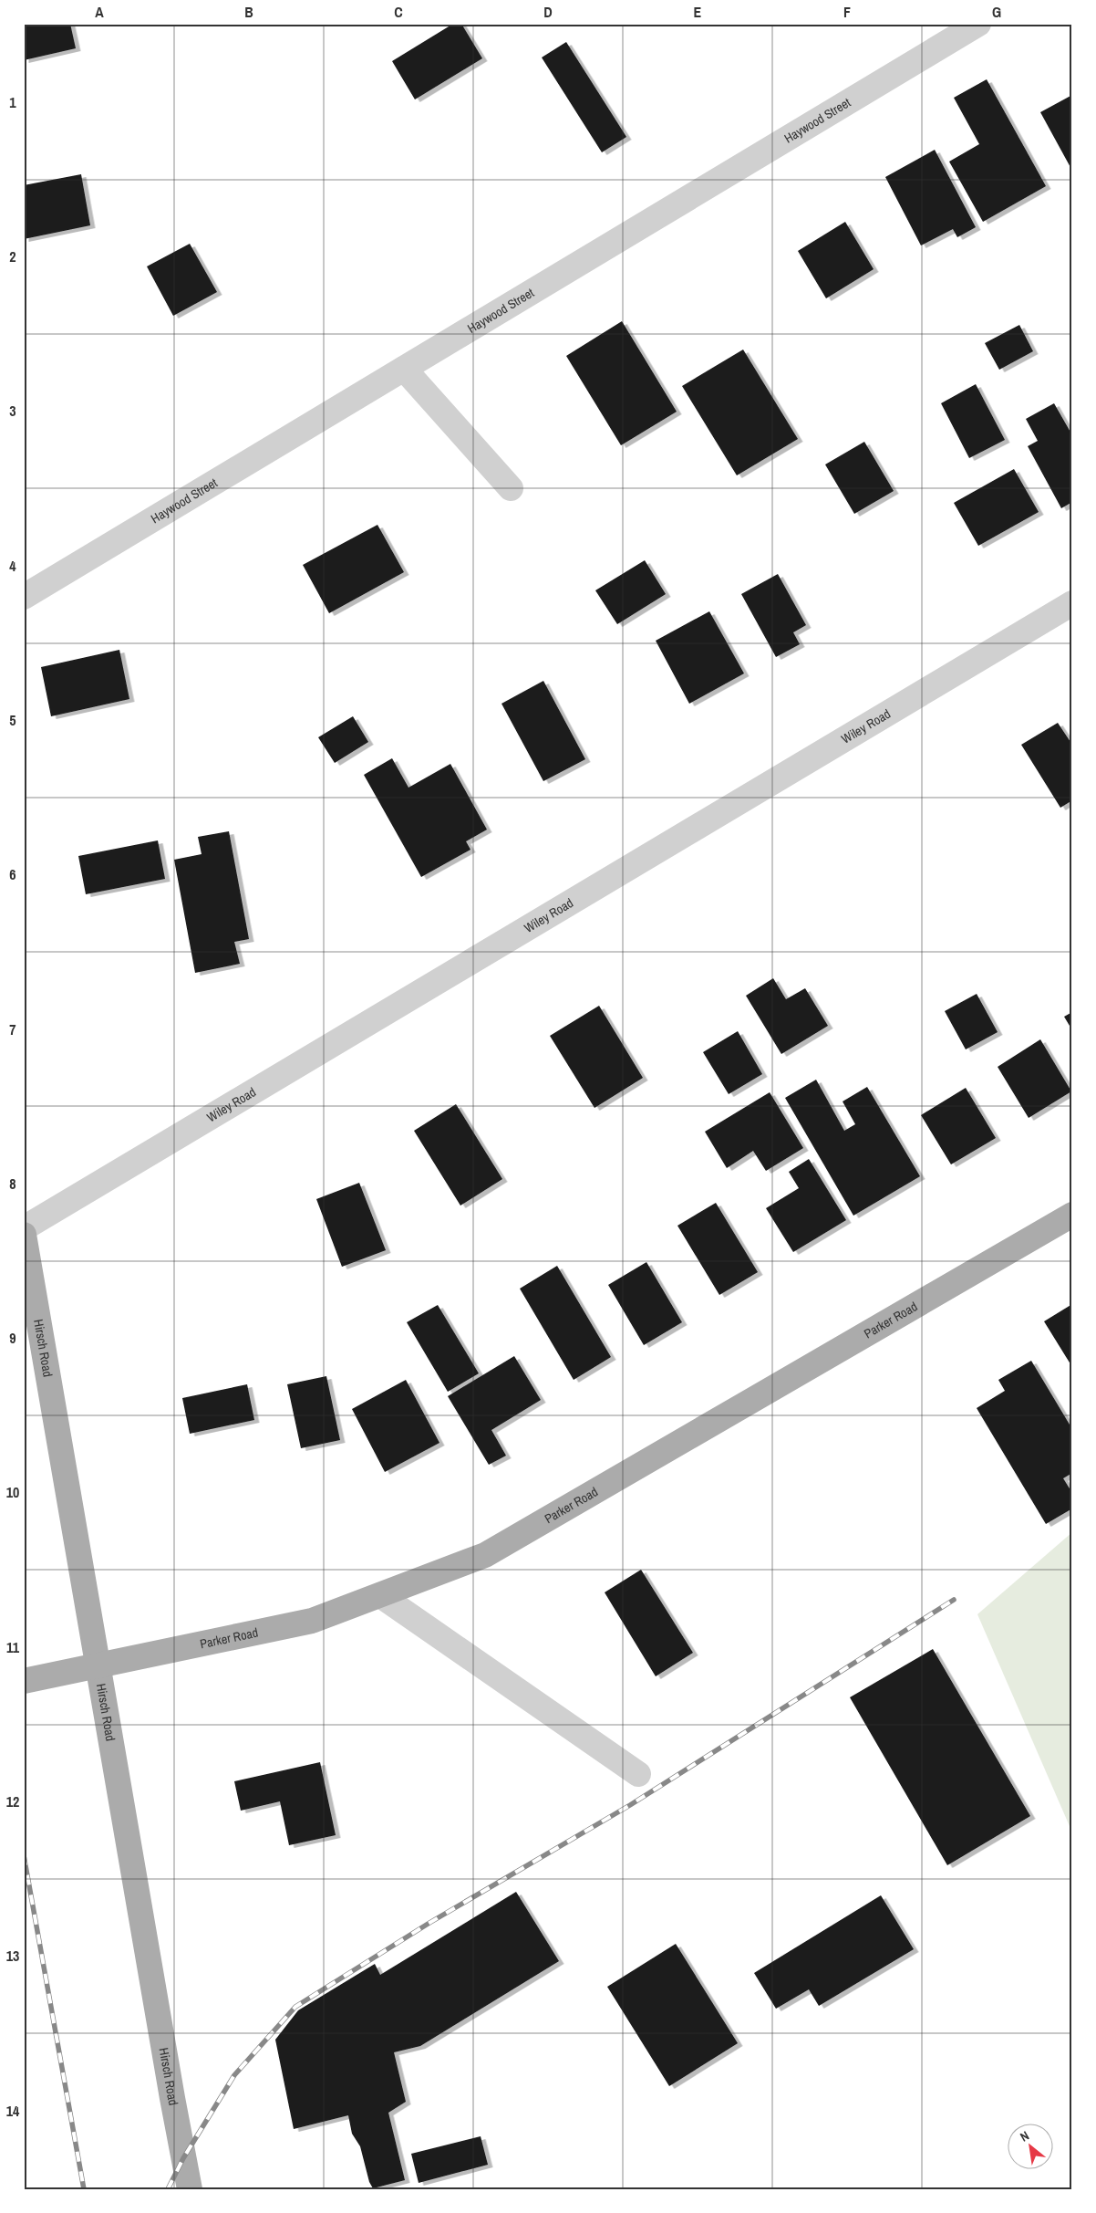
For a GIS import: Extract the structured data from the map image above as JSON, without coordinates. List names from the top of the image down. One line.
{"streets":{"main road":["Parker Road","Hirsch Road"],"street":["Haywood Street","Wiley Road"]},"crossings":[["Parker Road","Hirsch Road"]],"north":"top left","grid":{"columns":["A","B","C","D","E","F","G"],"rows":["1","2","3","4","5","6","7","8","9","10","11","12","13","14"]}}
